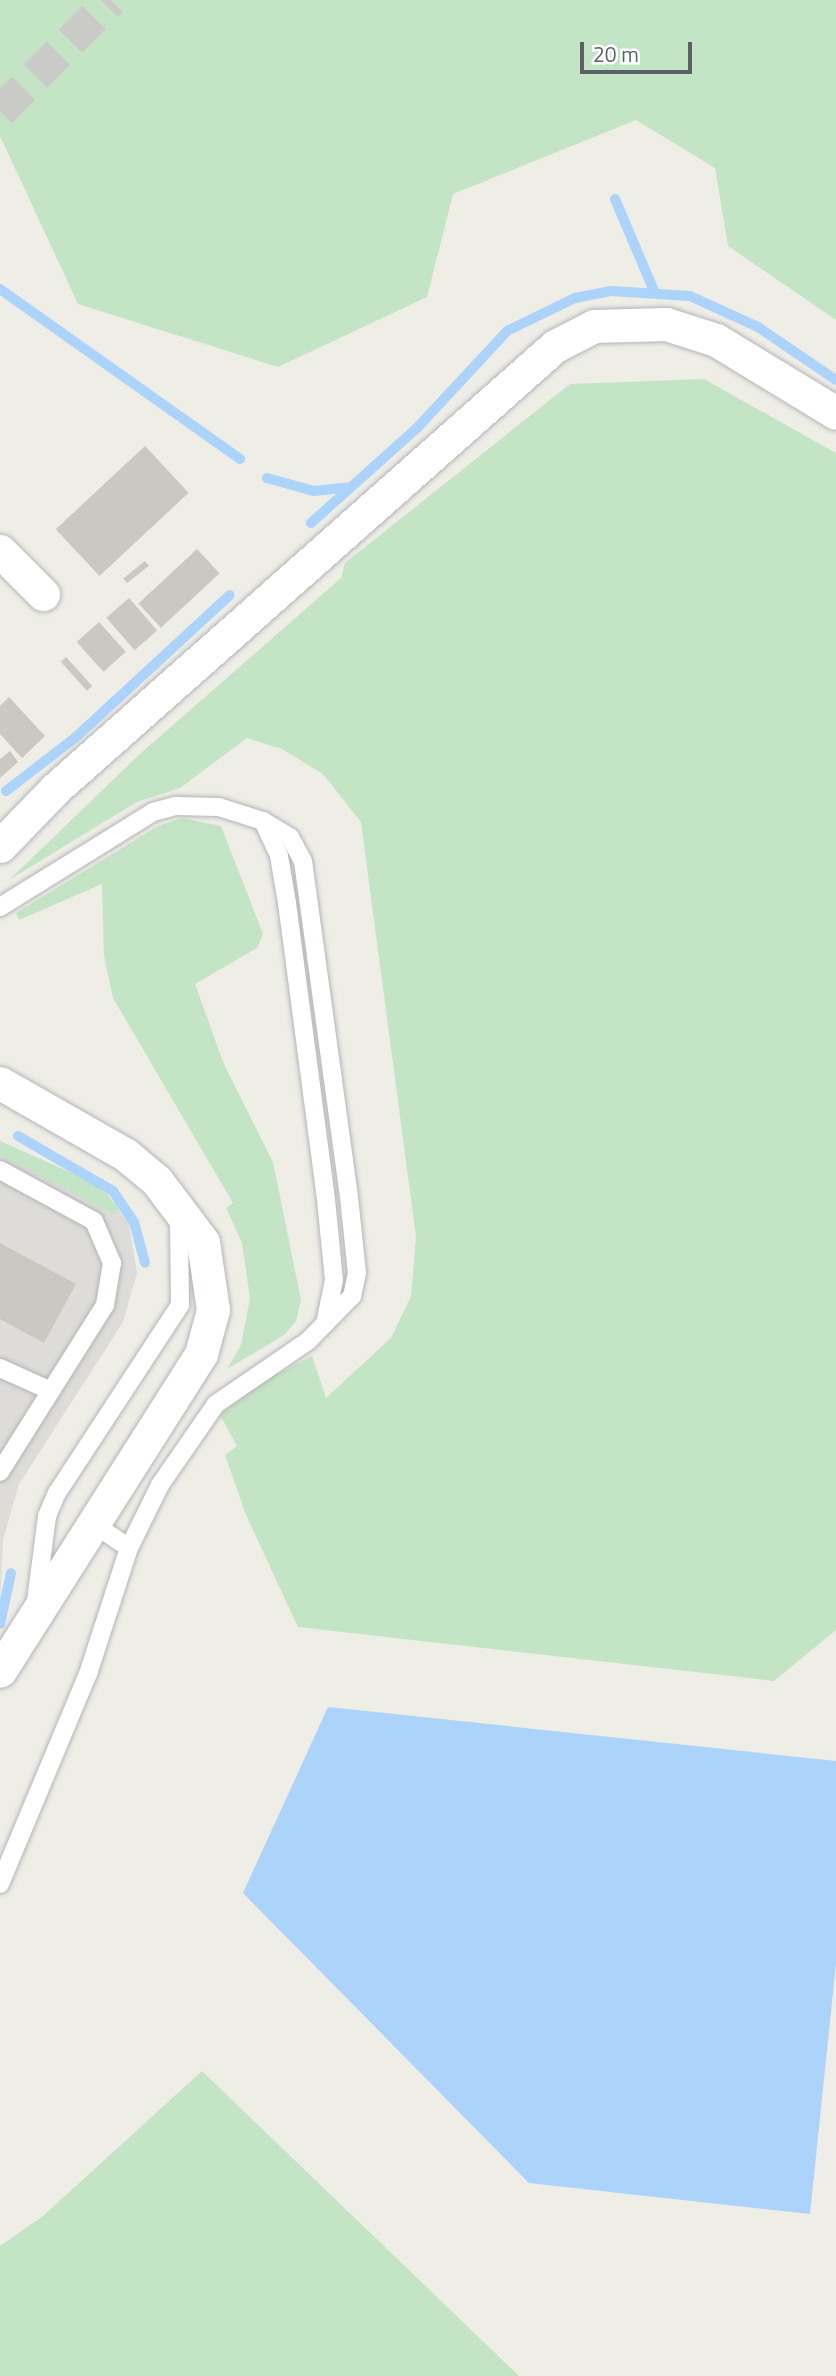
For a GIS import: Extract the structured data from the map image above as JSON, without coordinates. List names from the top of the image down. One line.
{"scale_bar":"20 m"}
